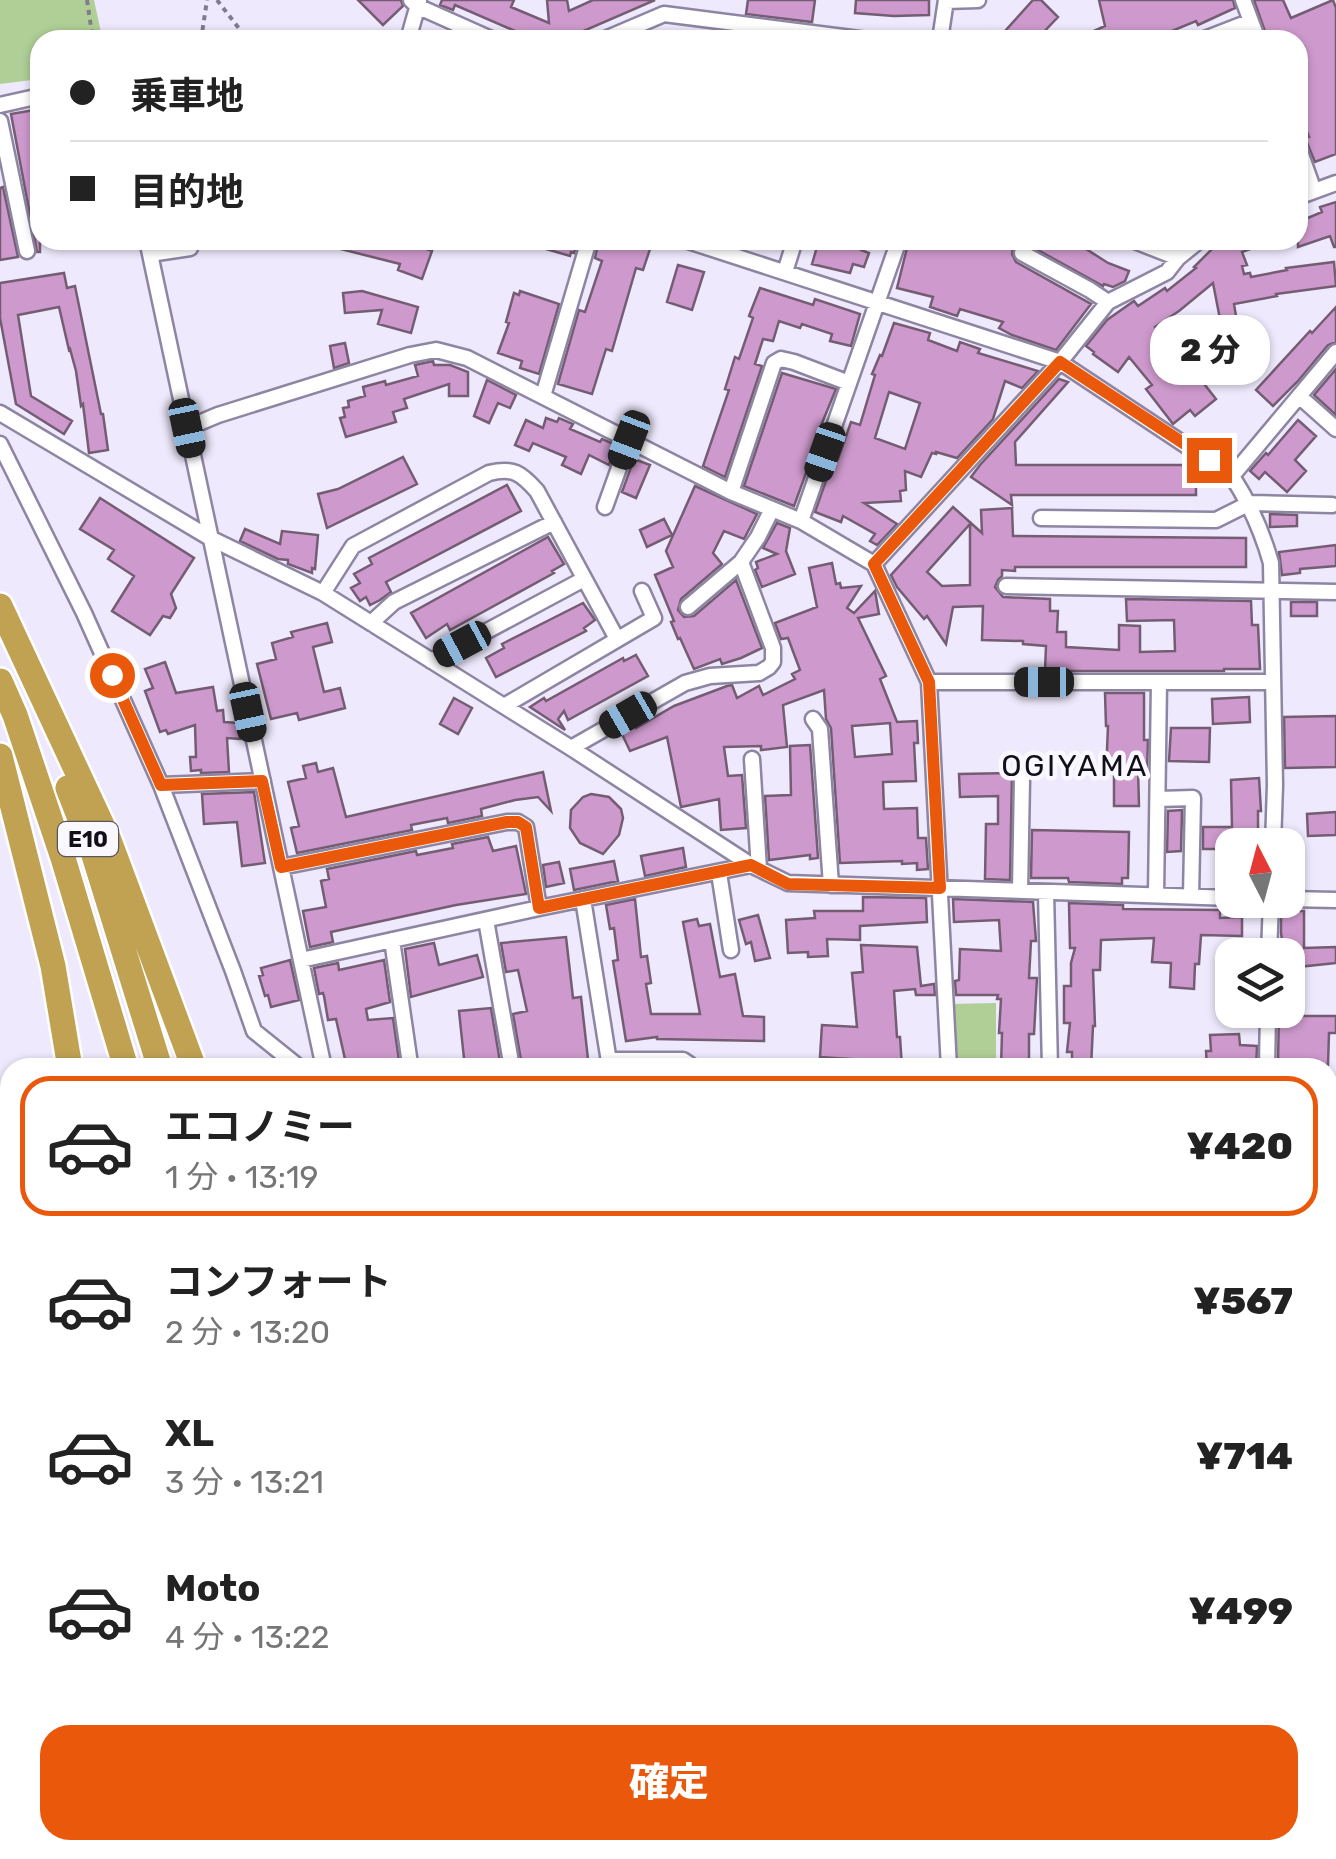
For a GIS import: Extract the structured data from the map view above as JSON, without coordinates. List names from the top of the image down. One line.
{"streets":{"highway":["E10"]},"districts":["OGIYAMA"],"north":"top","page":{"banner":["乗車地","目的地"],"bubble":"2 分","list":[{"name":"エコノミー","note":"1 分 · 13:19","value":"¥420"},{"name":"コンフォート","note":"2 分 · 13:20","value":"¥567"},{"name":"XL","note":"3 分 · 13:21","value":"¥714"},{"name":"Moto","note":"4 分 · 13:22","value":"¥499"}],"buttons":"確定"}}
